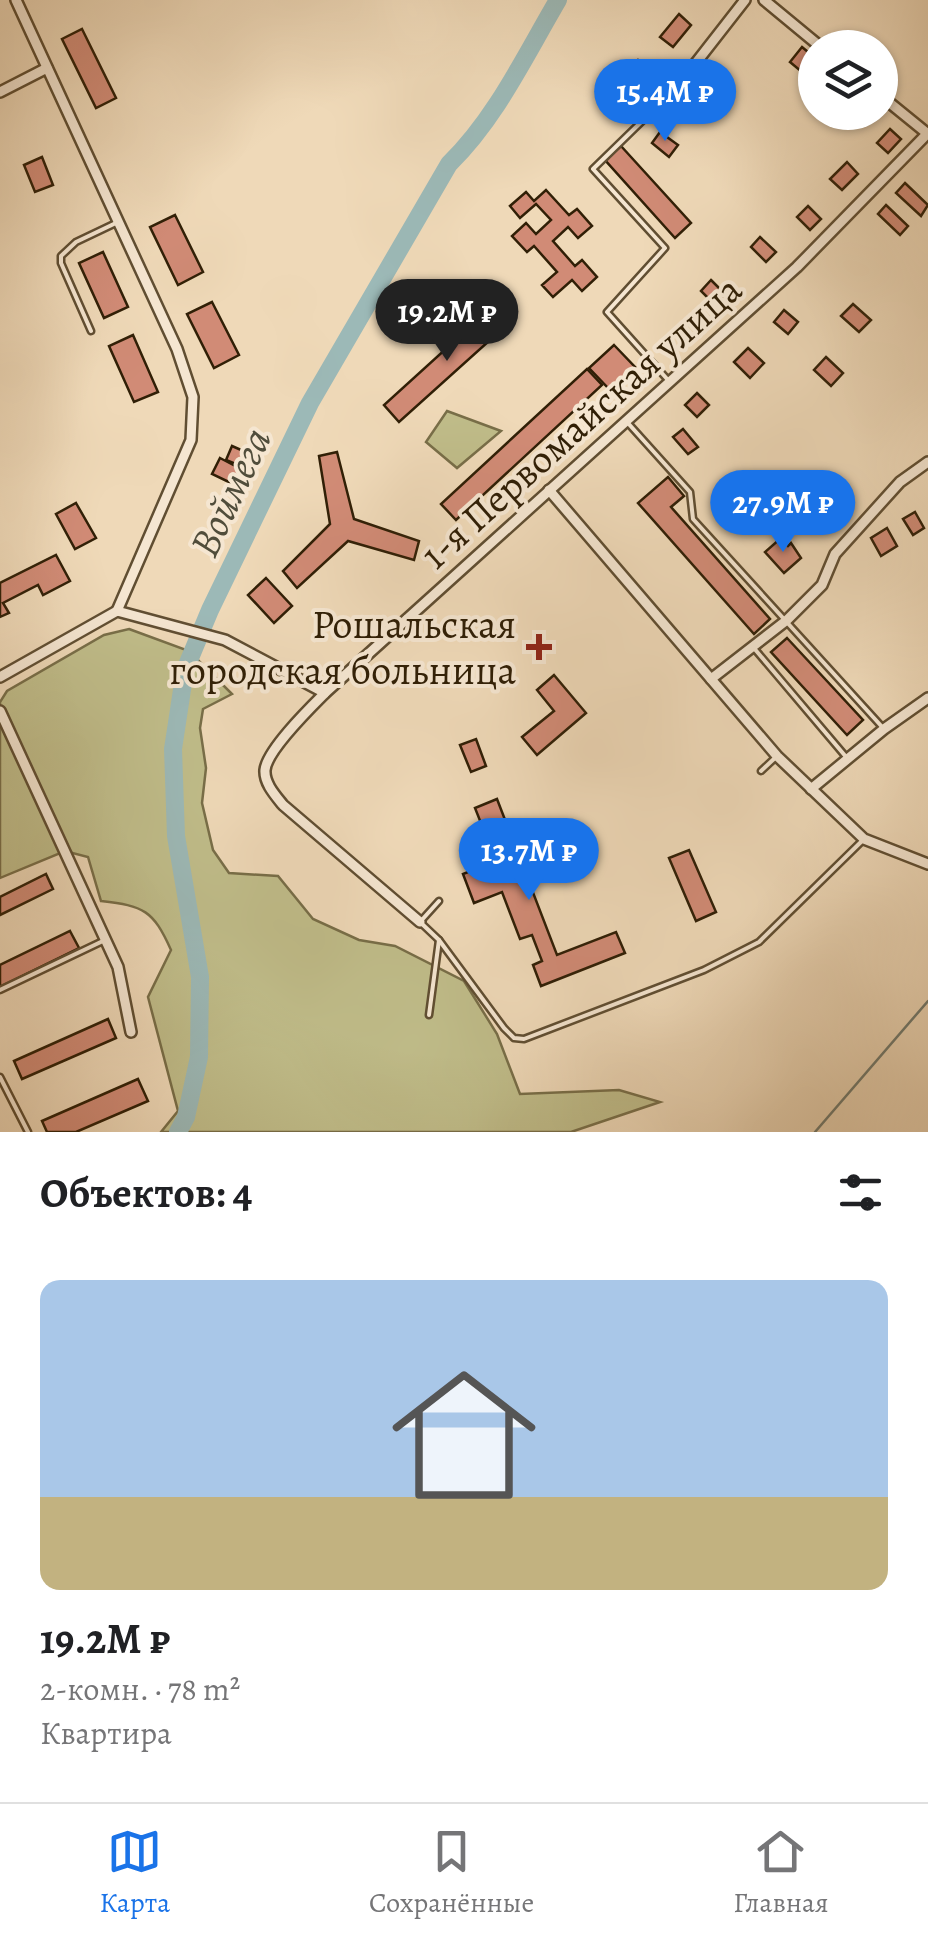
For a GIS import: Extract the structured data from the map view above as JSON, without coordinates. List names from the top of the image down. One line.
{"streets":{"street":["1-я Первомайская улица"]},"water":["Воймега"],"places":{"health":["Рошальская городская больница"]},"page":{"price":["15.4M ₽","19.2M ₽","27.9M ₽","13.7M ₽"],"heading":"Объектов: 4","list":[{"name":"19.2M ₽","note":"2-комн. · 78 m² · Квартира"}],"tabs":["Карта","Сохранённые","Главная"]}}
